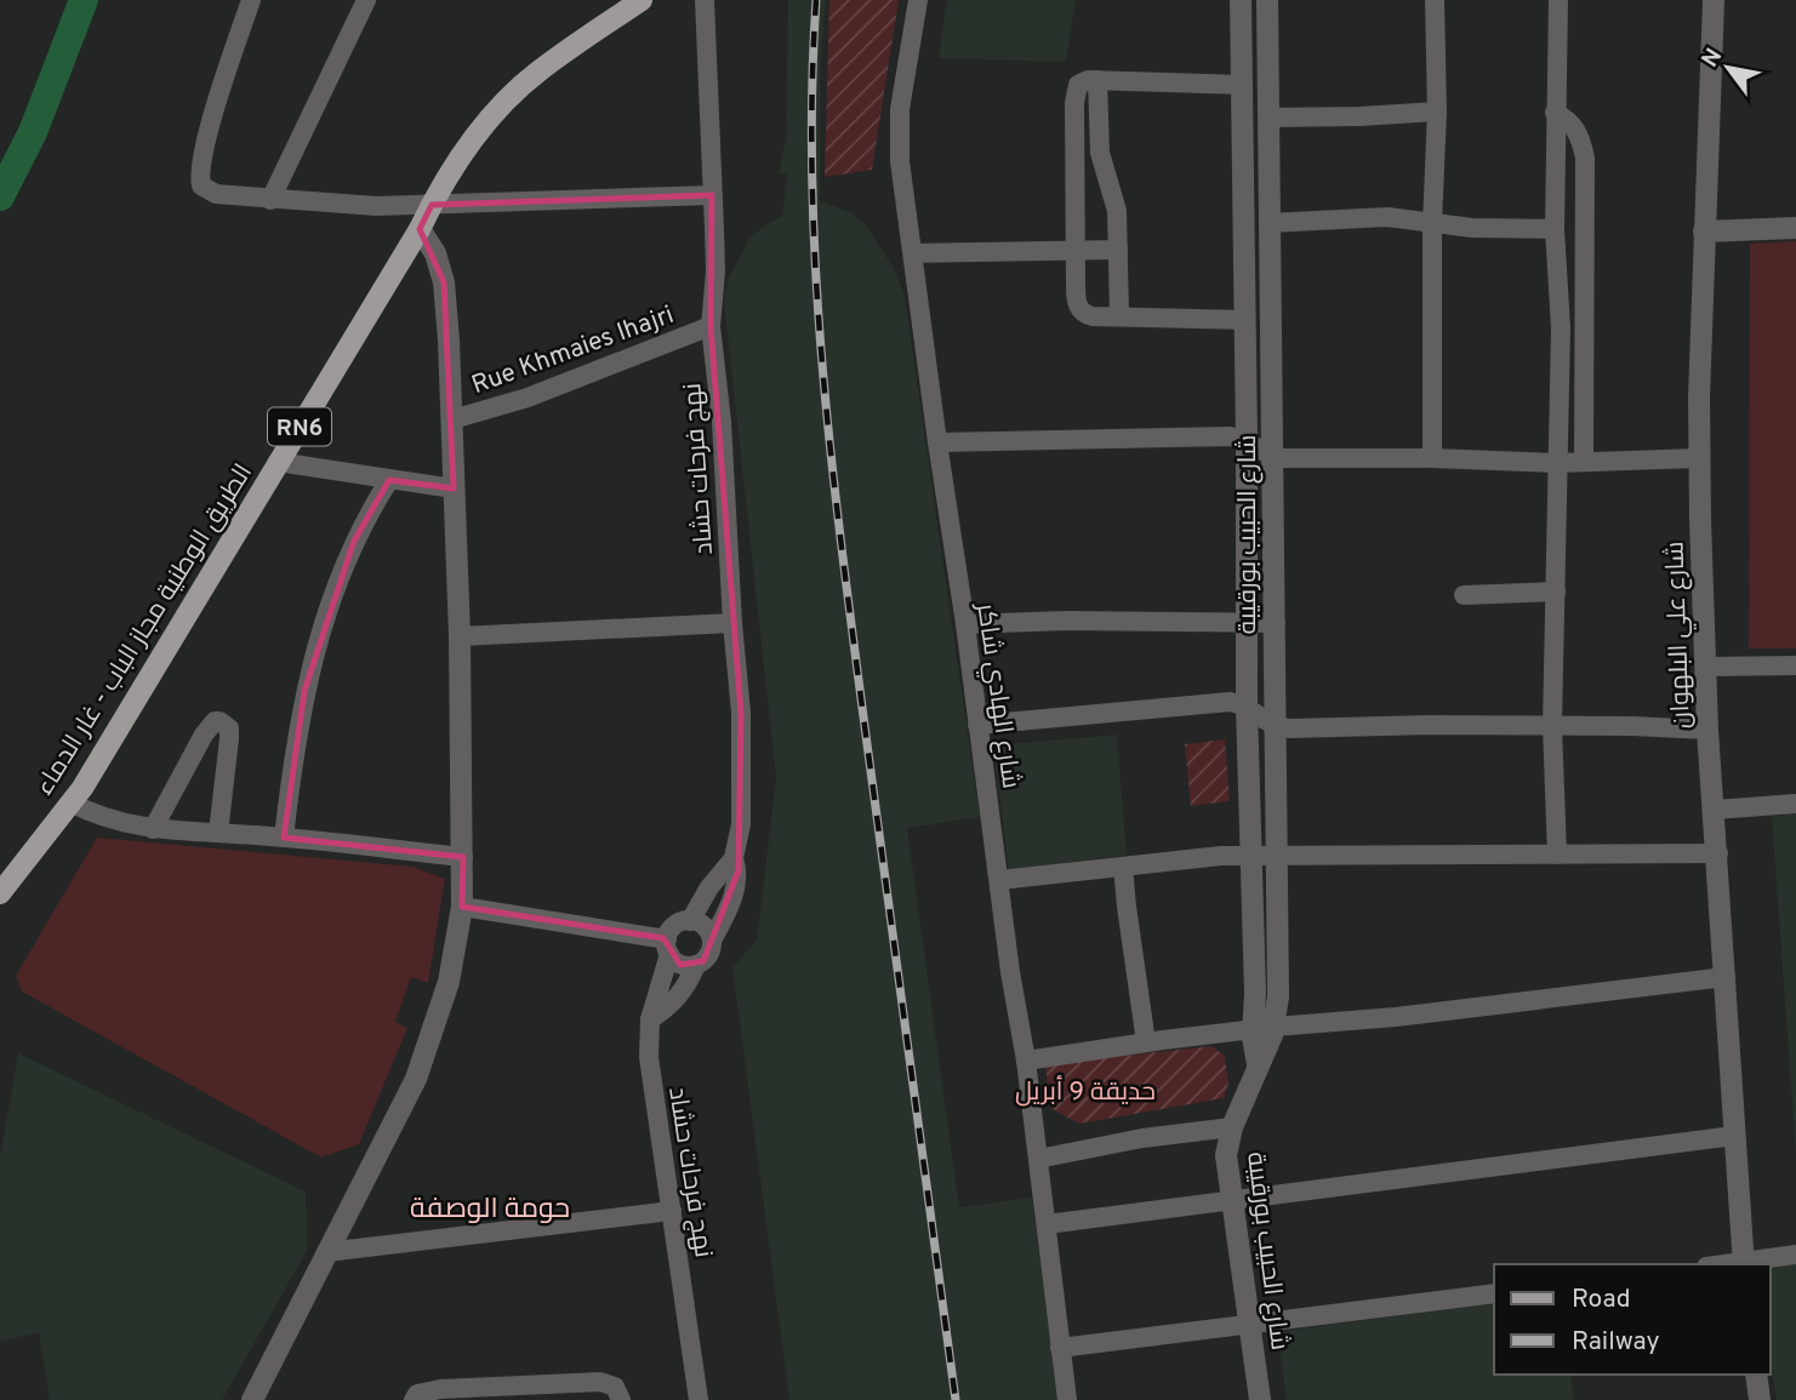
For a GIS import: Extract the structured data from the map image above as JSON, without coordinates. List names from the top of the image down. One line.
{"streets":{"main road":["RN6","الطريق الوطنية مجاز الباب - غار الدماء"],"street":["Rue Khmaies lhajri","نهج فرحات حشاد","شارع الحبيب بورقيبة","شارع علي البلهوان","شارع الهادي شاكر"]},"crossings":[["Rue Khmaies lhajri","نهج فرحات حشاد"]],"districts":["حومة الوصفة"],"parks":["حديقة 9 أبريل"],"legend":["Road","Railway"],"north":"top left"}
